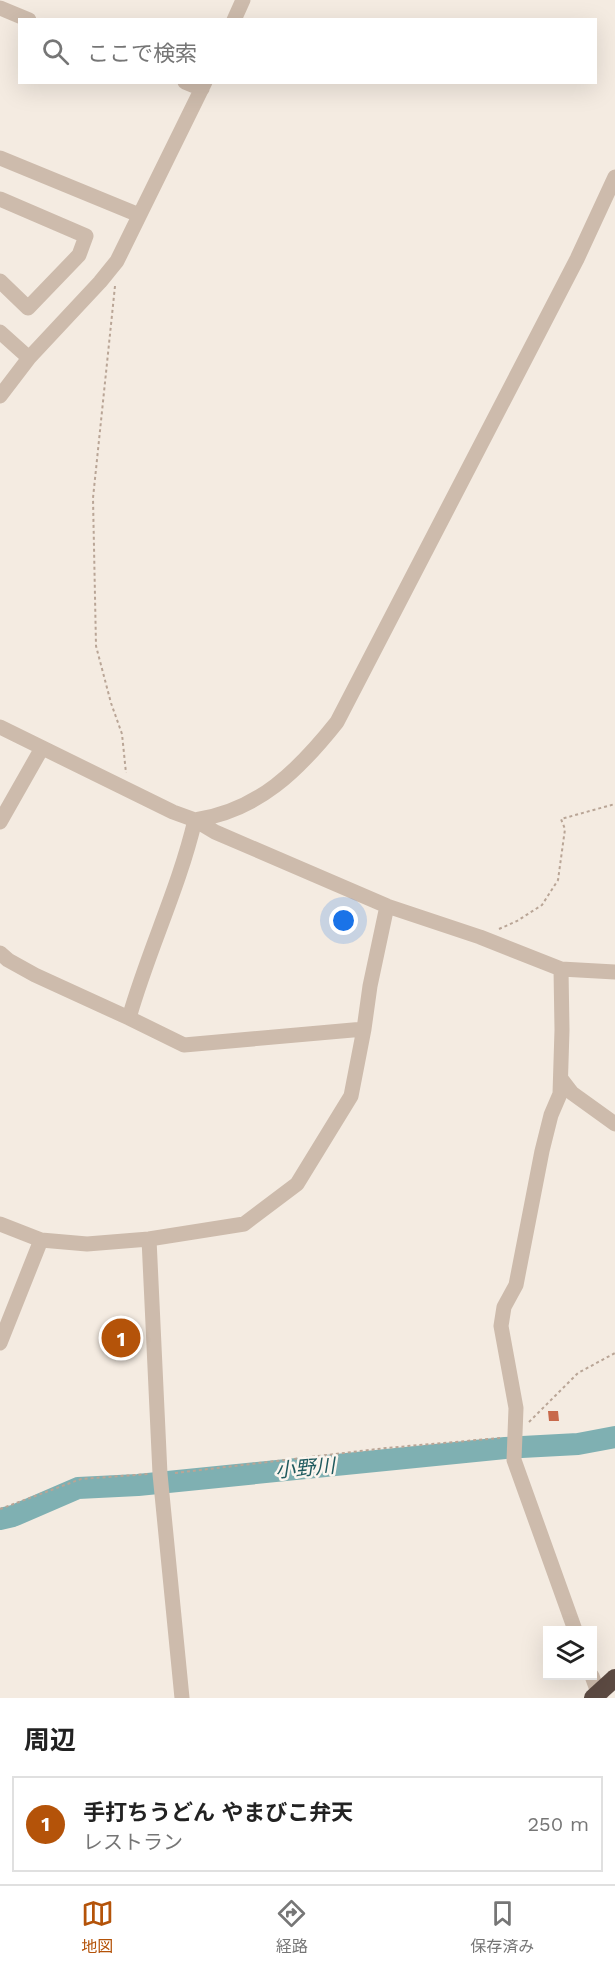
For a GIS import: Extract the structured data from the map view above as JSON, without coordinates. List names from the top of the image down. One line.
{"water":["小野川"],"page":{"search":"ここで検索","pins":"1","heading":"周辺","list":[{"mark":"1","name":"手打ちうどん やまびこ弁天","note":"レストラン","value":"250 m"}],"nav":["地図","経路","保存済み"]}}
